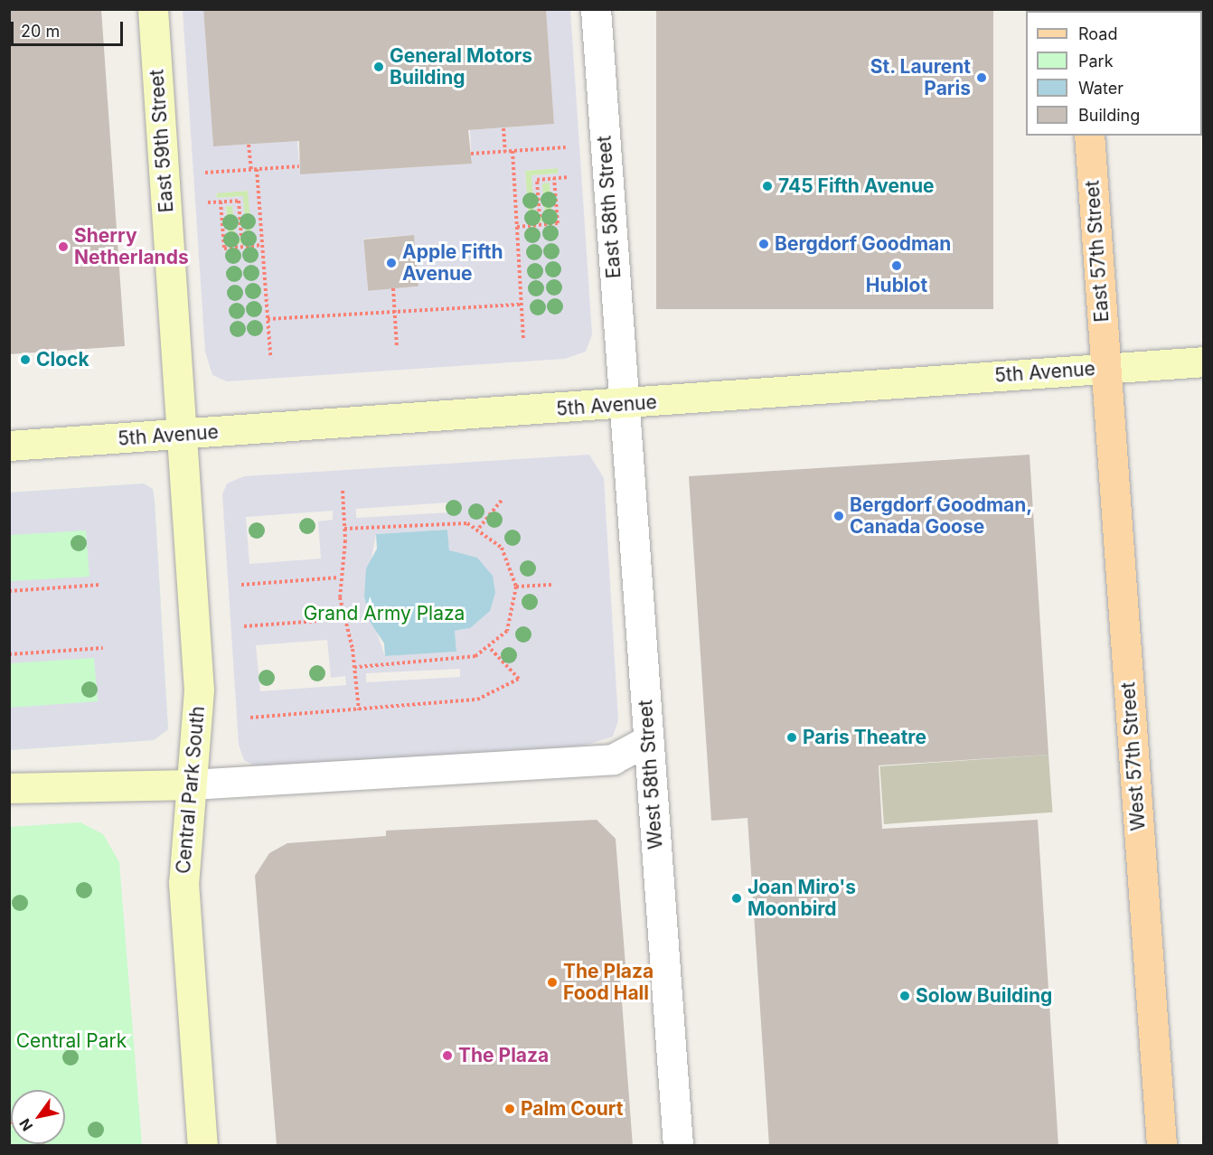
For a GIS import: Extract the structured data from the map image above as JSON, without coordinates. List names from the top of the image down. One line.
{"streets":{"main road":["East 59th Street","East 57th Street","5th Avenue","West 57th Street","Central Park South"],"street":["East 58th Street","West 58th Street"]},"crossings":[["East 59th Street","5th Avenue"],["East 59th Street","Central Park South"],["East 58th Street","5th Avenue"],["East 58th Street","West 58th Street"],["East 57th Street","5th Avenue"],["East 57th Street","West 57th Street"],["5th Avenue","West 57th Street"],["5th Avenue","West 58th Street"],["5th Avenue","Central Park South"]],"parks":["Grand Army Plaza","Central Park"],"places":["General Motors Building","St. Laurent Paris","745 Fifth Avenue","Bergdorf Goodman","Sherry Netherlands","Apple Fifth Avenue","Hublot","Clock","Bergdorf Goodman, Canada Goose","Paris Theatre","Joan Miro's Moonbird","The Plaza Food Hall","Solow Building","The Plaza","Palm Court"],"legend":["Road","Park","Water","Building"],"scale_bar":"20 m","north":"bottom left"}
